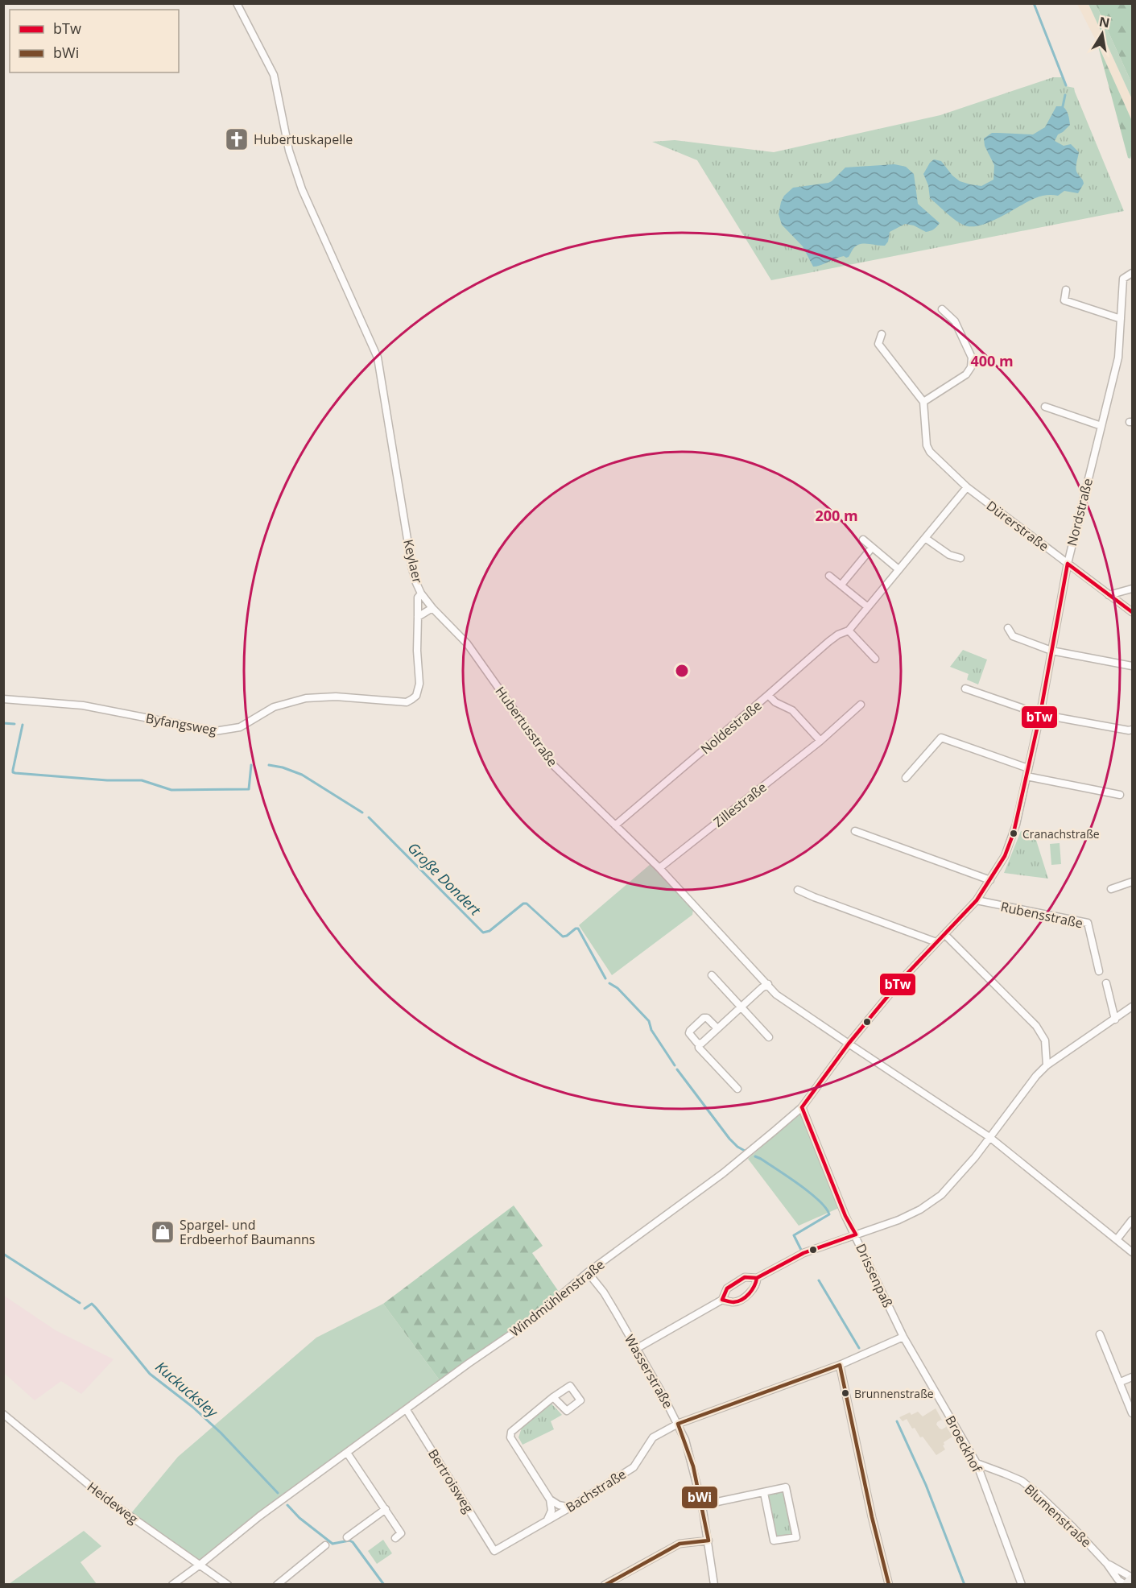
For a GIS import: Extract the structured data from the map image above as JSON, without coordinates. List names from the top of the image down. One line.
{"streets":{"street":["Nordstraße","Dürerstraße","Keylaer","Byfangsweg","Hubertusstraße","Noldestraße","Zillestraße","Rubensstraße","Drissenpaß","Windmühlenstraße","Wasserstraße","Broeckhof","Bertroisweg","Bachstraße","Heideweg","Blumenstraße"]},"crossings":[["Nordstraße","Dürerstraße"],["Nordstraße","Hubertusstraße"],["Nordstraße","Rubensstraße"],["Nordstraße","Windmühlenstraße"],["Dürerstraße","Noldestraße"],["Keylaer","Byfangsweg"],["Keylaer","Hubertusstraße"],["Byfangsweg","Hubertusstraße"],["Hubertusstraße","Noldestraße"],["Hubertusstraße","Zillestraße"],["Hubertusstraße","Windmühlenstraße"],["Drissenpaß","Windmühlenstraße"],["Drissenpaß","Broeckhof"],["Drissenpaß","Bachstraße"],["Windmühlenstraße","Wasserstraße"],["Windmühlenstraße","Bertroisweg"],["Windmühlenstraße","Heideweg"],["Wasserstraße","Bachstraße"],["Broeckhof","Bachstraße"],["Broeckhof","Blumenstraße"],["Bertroisweg","Bachstraße"]],"water":["Große Dondert","Kuckucksley"],"places":{"church":["Hubertuskapelle"],"other":["Cranachstraße","Brunnenstraße"],"shop":["Spargel- und Erdbeerhof Baumanns"]},"lines":["transit line bTw","transit line bWi"],"legend":["bTw","bWi"],"north":"top","rings":["400 m","200 m"]}
